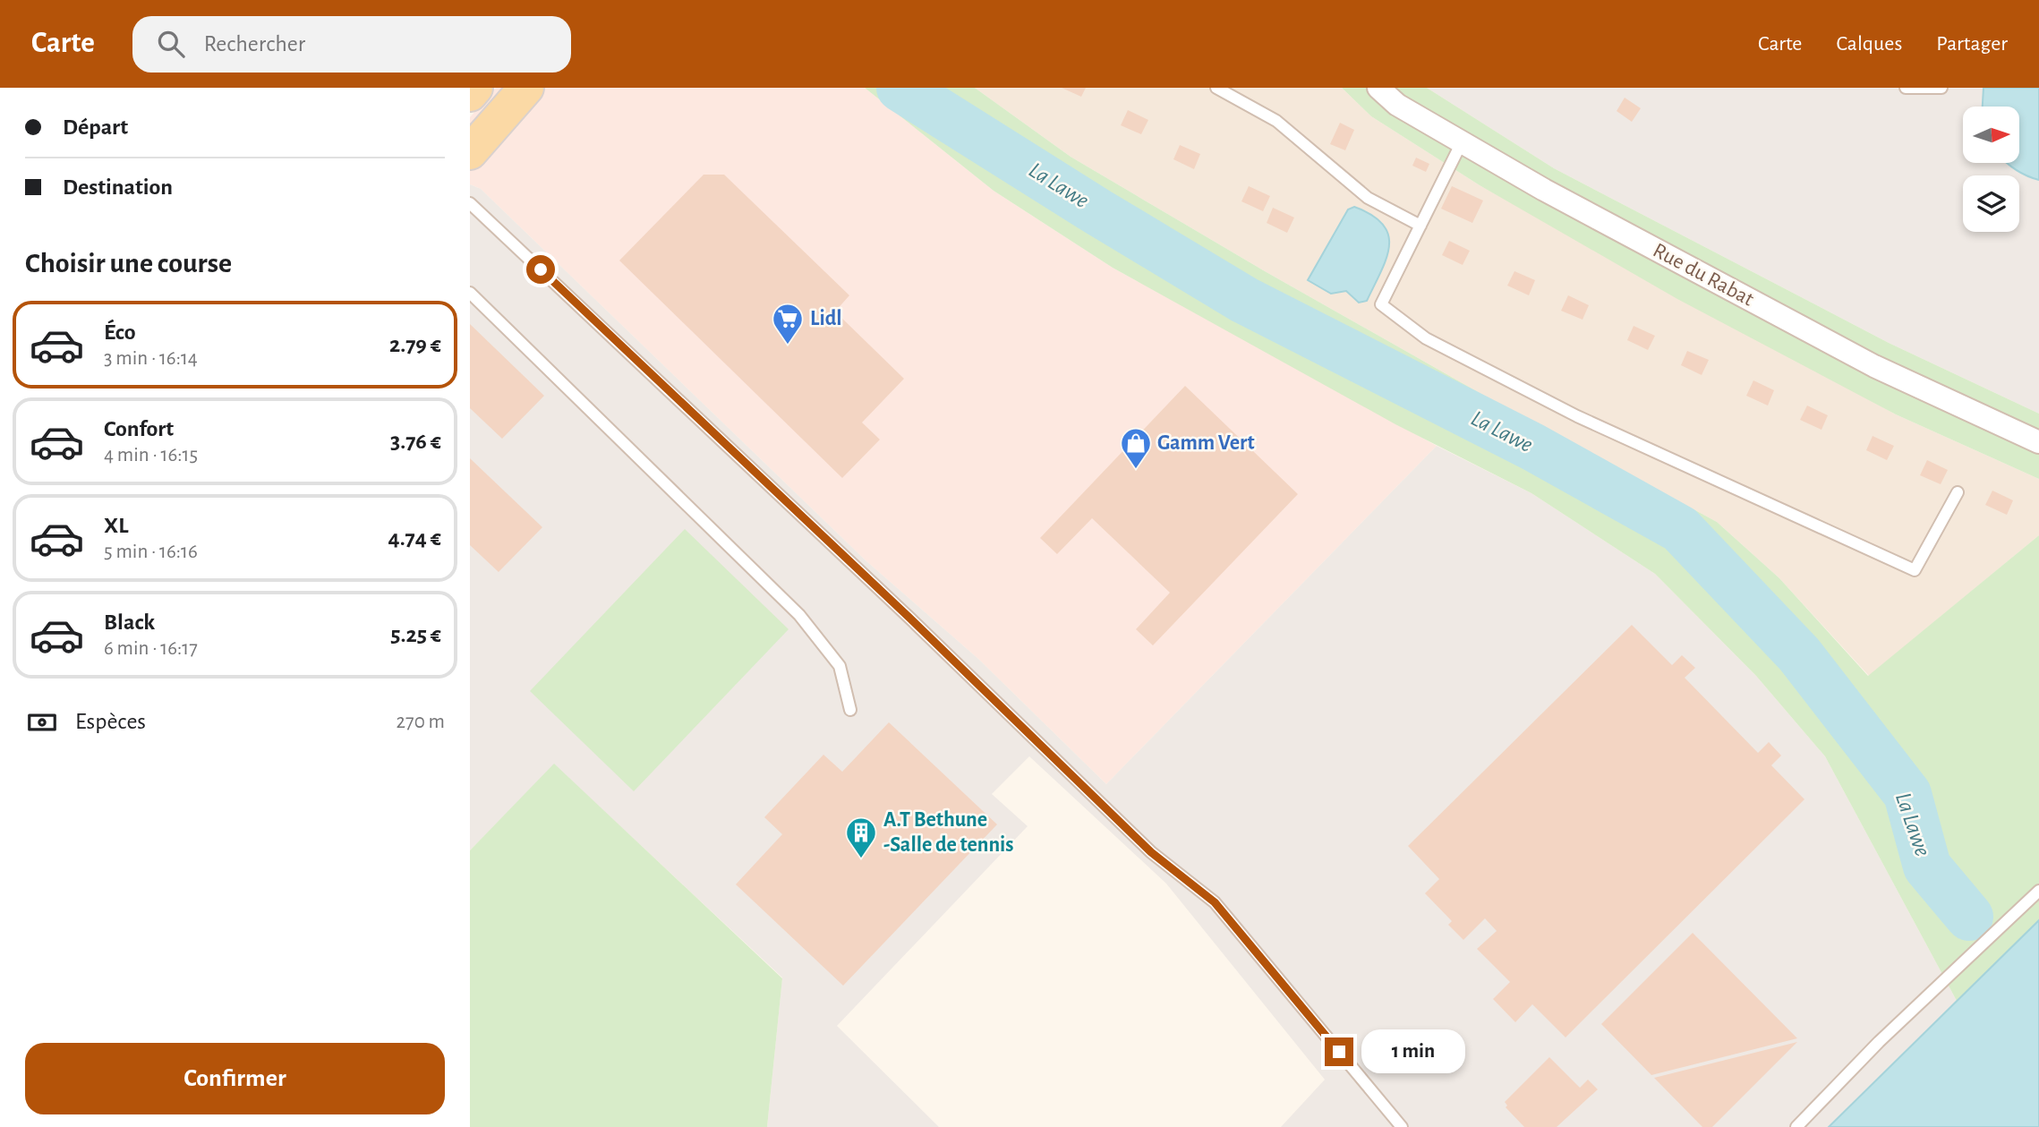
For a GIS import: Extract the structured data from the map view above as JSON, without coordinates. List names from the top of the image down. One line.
{"streets":{"street":["Rue du Rabat"]},"water":["La Lawe"],"places":{"supermarket":["Lidl"],"shop":["Gamm Vert"],"building":["A.T Bethune -Salle de tennis"]},"north":"right","page":{"header":"Carte","search":"Rechercher","nav":["Carte","Calques","Partager"],"banner":["Départ","Destination"],"heading":"Choisir une course","list":[{"name":"Éco","note":"3 min · 16:14","value":"2.79 €"},{"name":"Confort","note":"4 min · 16:15","value":"3.76 €"},{"name":"XL","note":"5 min · 16:16","value":"4.74 €"},{"name":"Black","note":"6 min · 16:17","value":"5.25 €"}],"pay":["Espèces","270 m"],"bubble":"1 min","buttons":"Confirmer"}}
